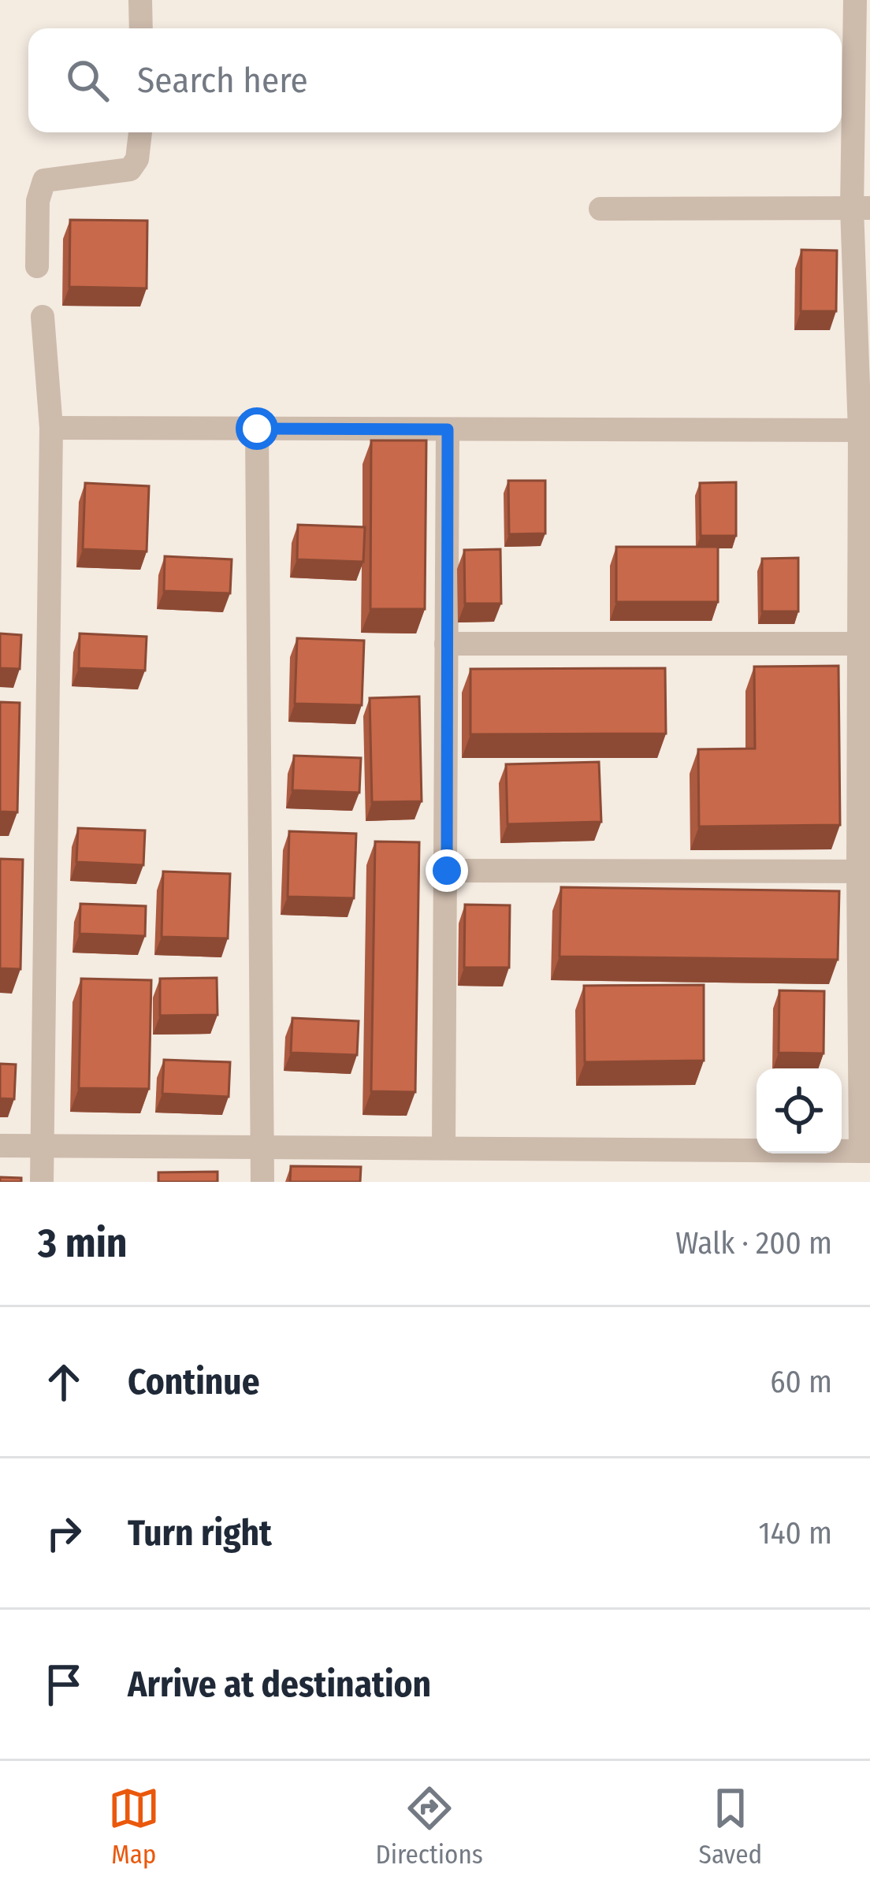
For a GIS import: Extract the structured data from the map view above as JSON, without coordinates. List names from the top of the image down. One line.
{"page":{"search":"Search here","heading":["3 min","Walk · 200 m"],"list":[["Continue","60 m"],["Turn right","140 m"],"Arrive at destination"],"nav":["Map","Directions","Saved"]}}
